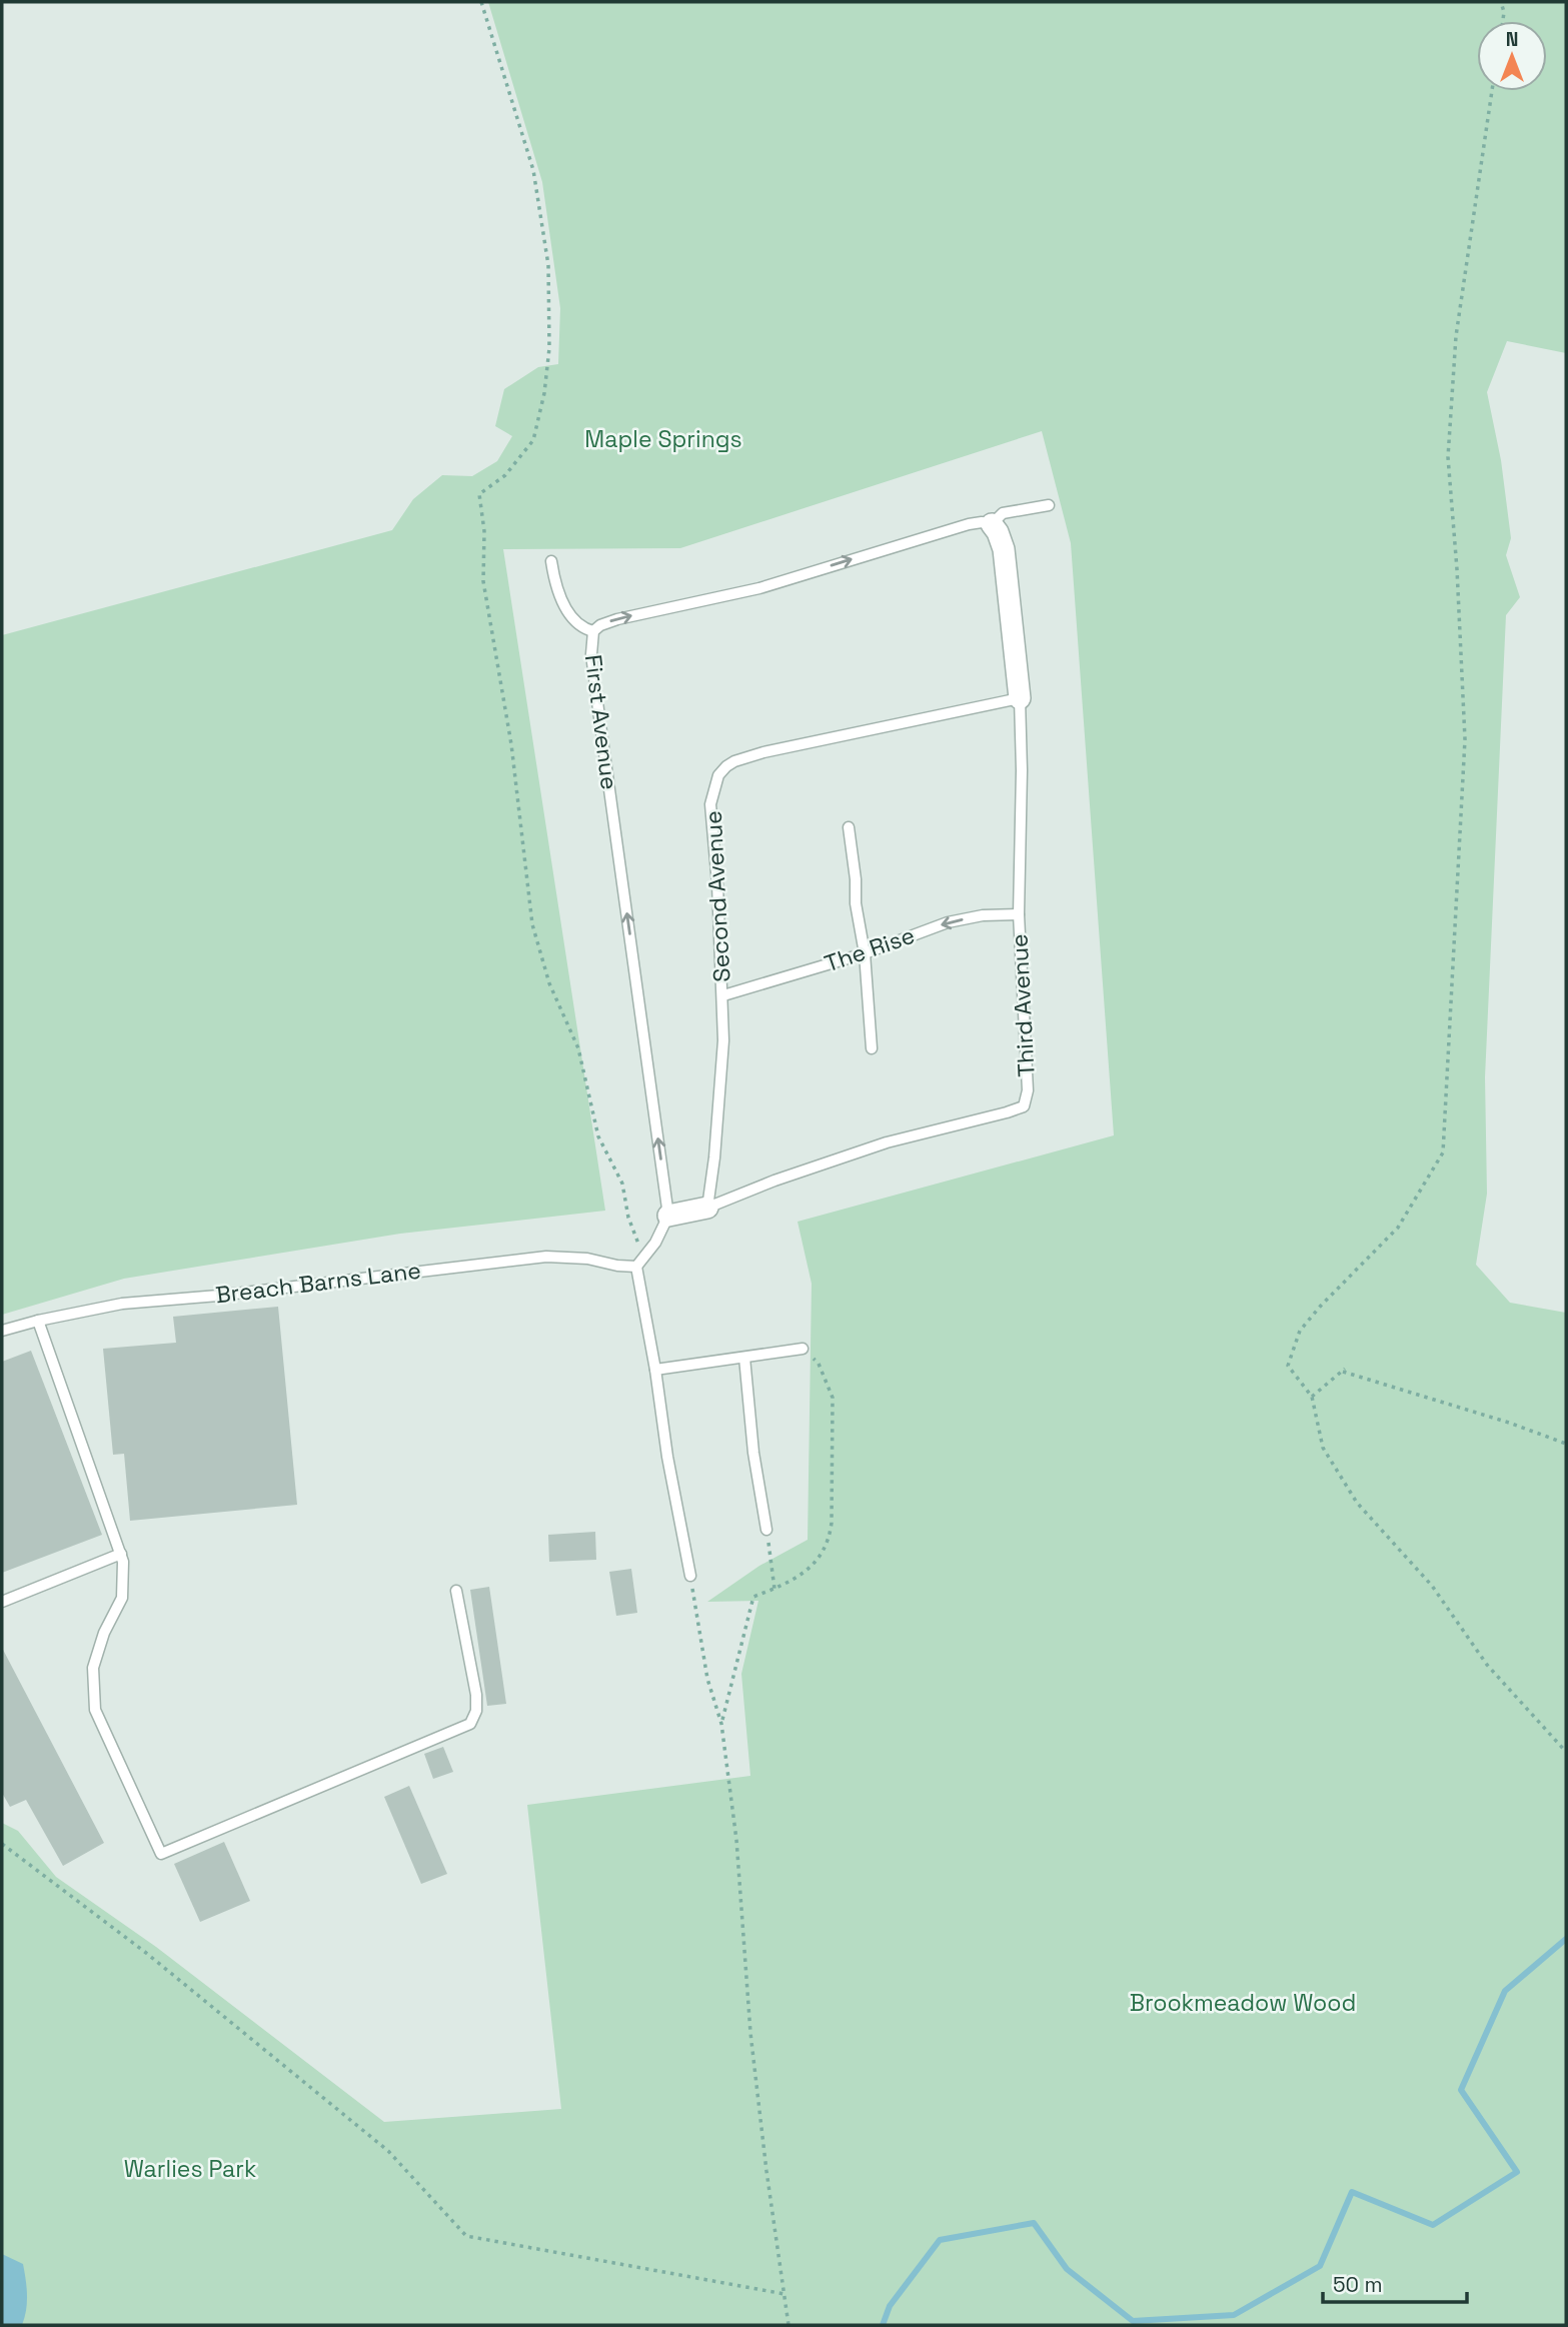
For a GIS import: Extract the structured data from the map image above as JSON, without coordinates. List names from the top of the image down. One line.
{"streets":{"lane":["First Avenue","Second Avenue","The Rise","Third Avenue","Breach Barns Lane"]},"crossings":[["Second Avenue","The Rise"],["Second Avenue","Third Avenue"],["The Rise","Third Avenue"]],"one_way":["The Rise"],"parks":["Maple Springs","Brookmeadow Wood","Warlies Park"],"scale_bar":"50 m","north":"top"}
